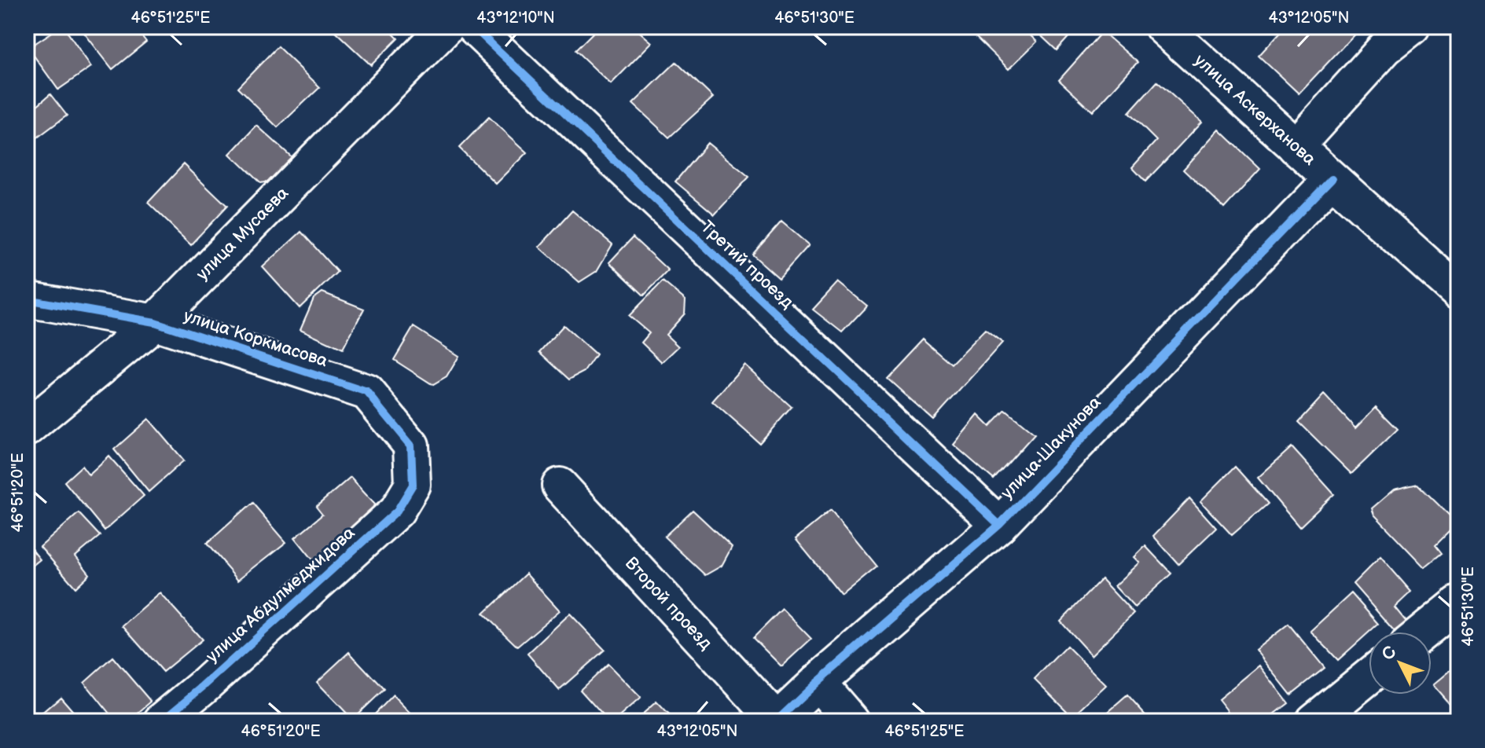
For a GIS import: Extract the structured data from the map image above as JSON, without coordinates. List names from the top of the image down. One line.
{"streets":{"street":["улица Аскерханова","улица Мусаева","Третий проезд","улица Коркмасова","улица Шакунова","улица Абдулмеджидова","Второй проезд"]},"crossings":[["улица Аскерханова","улица Шакунова"],["улица Мусаева","улица Коркмасова"],["Третий проезд","улица Шакунова"],["улица Коркмасова","улица Абдулмеджидова"],["улица Шакунова","Второй проезд"]],"north":"top left","coordinates":["46°51'25\"E","43°12'10\"N","46°51'30\"E","43°12'05\"N","46°51'20\"E"]}
